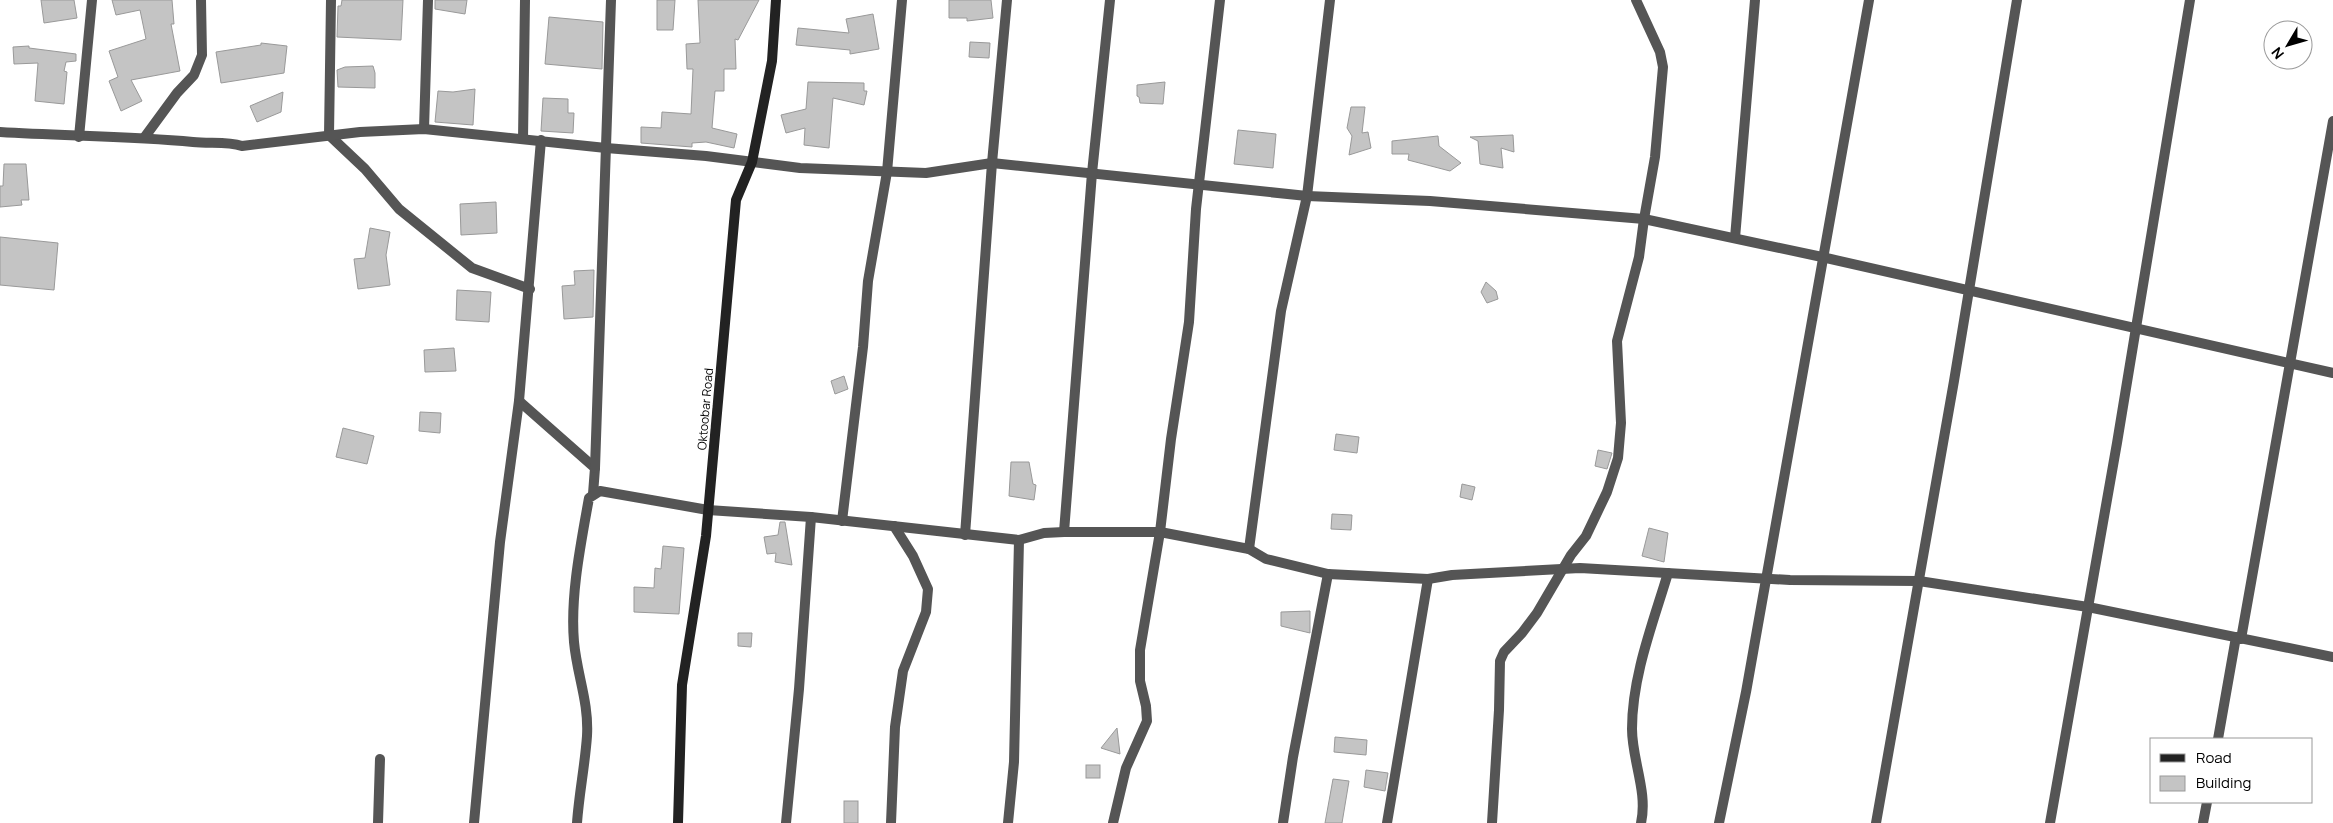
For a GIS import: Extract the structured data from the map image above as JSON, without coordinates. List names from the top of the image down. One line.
{"streets":{"street":["Oktoobar Road"]},"legend":["Road","Building"],"north":"bottom left"}
